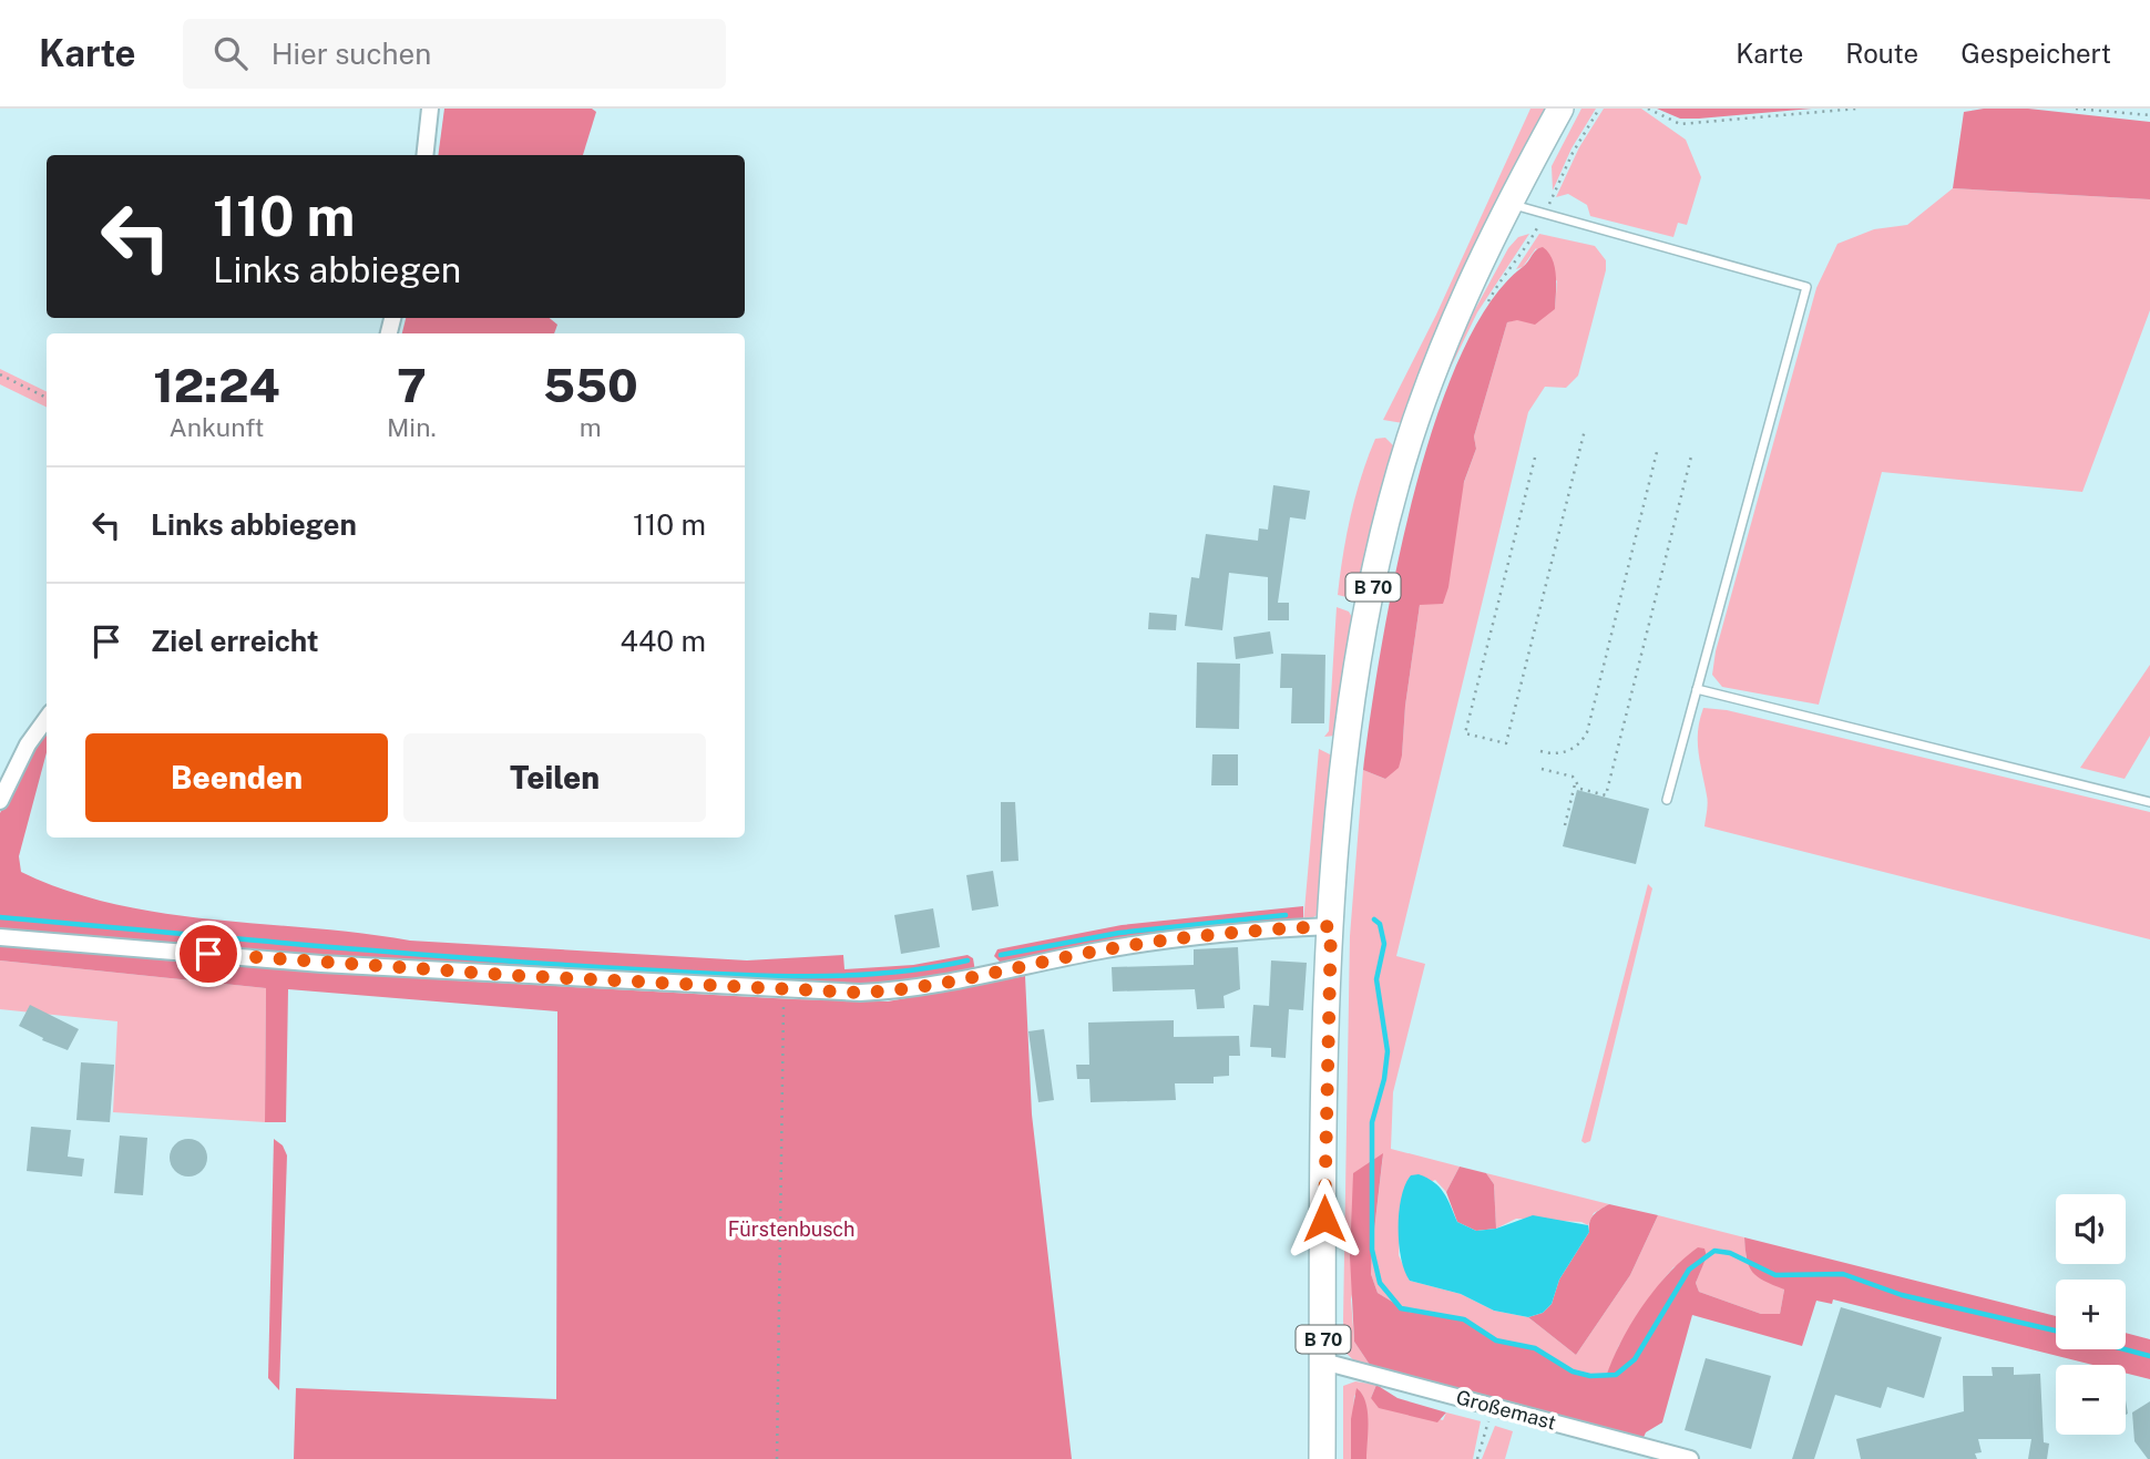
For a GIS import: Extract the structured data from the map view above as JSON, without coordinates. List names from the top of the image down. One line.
{"streets":{"main road":["B 70"],"street":["Großemast"]},"crossings":[["B 70","Großemast"]],"parks":["Fürstenbusch"],"page":{"header":"Karte","search":"Hier suchen","nav":["Karte","Route","Gespeichert"],"turn":["110 m","Links abbiegen"],"eta":["12:24","Ankunft","7","Min.","550","m"],"list":[{"name":"Links abbiegen","value":"110 m"},{"name":"Ziel erreicht","value":"440 m"}],"buttons":["Beenden","Teilen"],"map_buttons":["+","−"]}}
